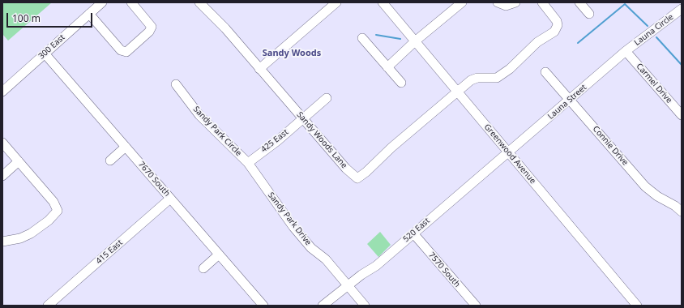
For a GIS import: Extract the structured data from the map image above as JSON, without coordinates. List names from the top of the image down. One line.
{"streets":{"street":["Launa Circle","300 East","Carmel Drive","Launa Street","Sandy Park Circle","Sandy Woods Lane","425 East","Connie Drive","Greenwood Avenue","7670 South","Sandy Park Drive","520 East","415 East","7570 South"]},"crossings":[["Launa Circle","Carmel Drive"],["Launa Circle","Launa Street"],["300 East","7670 South"],["Carmel Drive","Launa Street"],["Launa Street","Connie Drive"],["Launa Street","Greenwood Avenue"],["Launa Street","520 East"],["Sandy Park Circle","425 East"],["Sandy Park Circle","Sandy Park Drive"],["Sandy Woods Lane","425 East"],["Sandy Woods Lane","Greenwood Avenue"],["425 East","Sandy Park Drive"],["Greenwood Avenue","520 East"],["7670 South","415 East"],["Sandy Park Drive","520 East"],["520 East","7570 South"]],"districts":["Sandy Woods"],"scale_bar":"100 m"}
